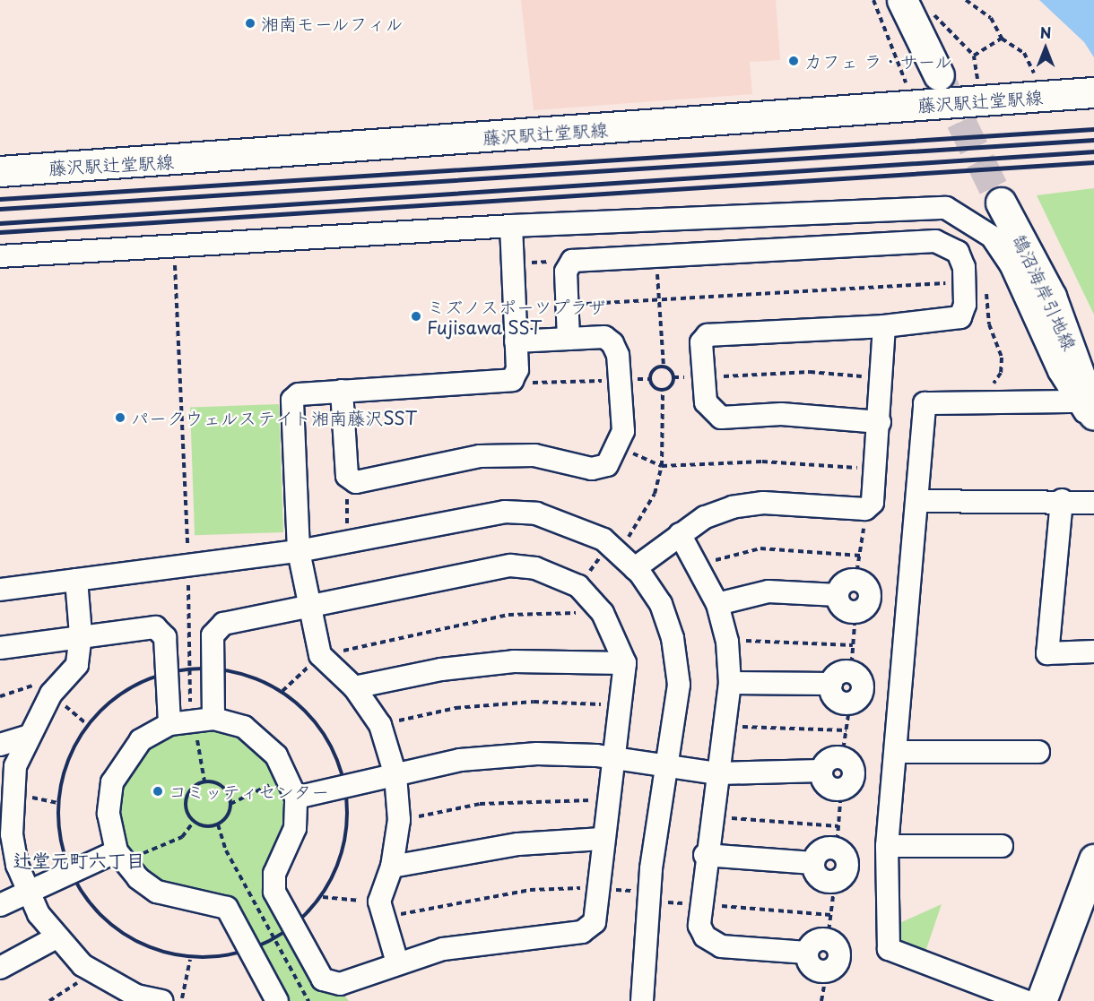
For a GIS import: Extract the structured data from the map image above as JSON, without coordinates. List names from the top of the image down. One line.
{"streets":{"street":["藤沢駅辻堂駅線","鵠沼海岸引地線"]},"districts":["辻堂元町六丁目"],"places":["湘南モールフィル","カフェ ラ・サール","ミズノスポーツプラザ Fujisawa SST","パークウェルステイト湘南藤沢SST","コミッティセンター"],"north":"top"}
